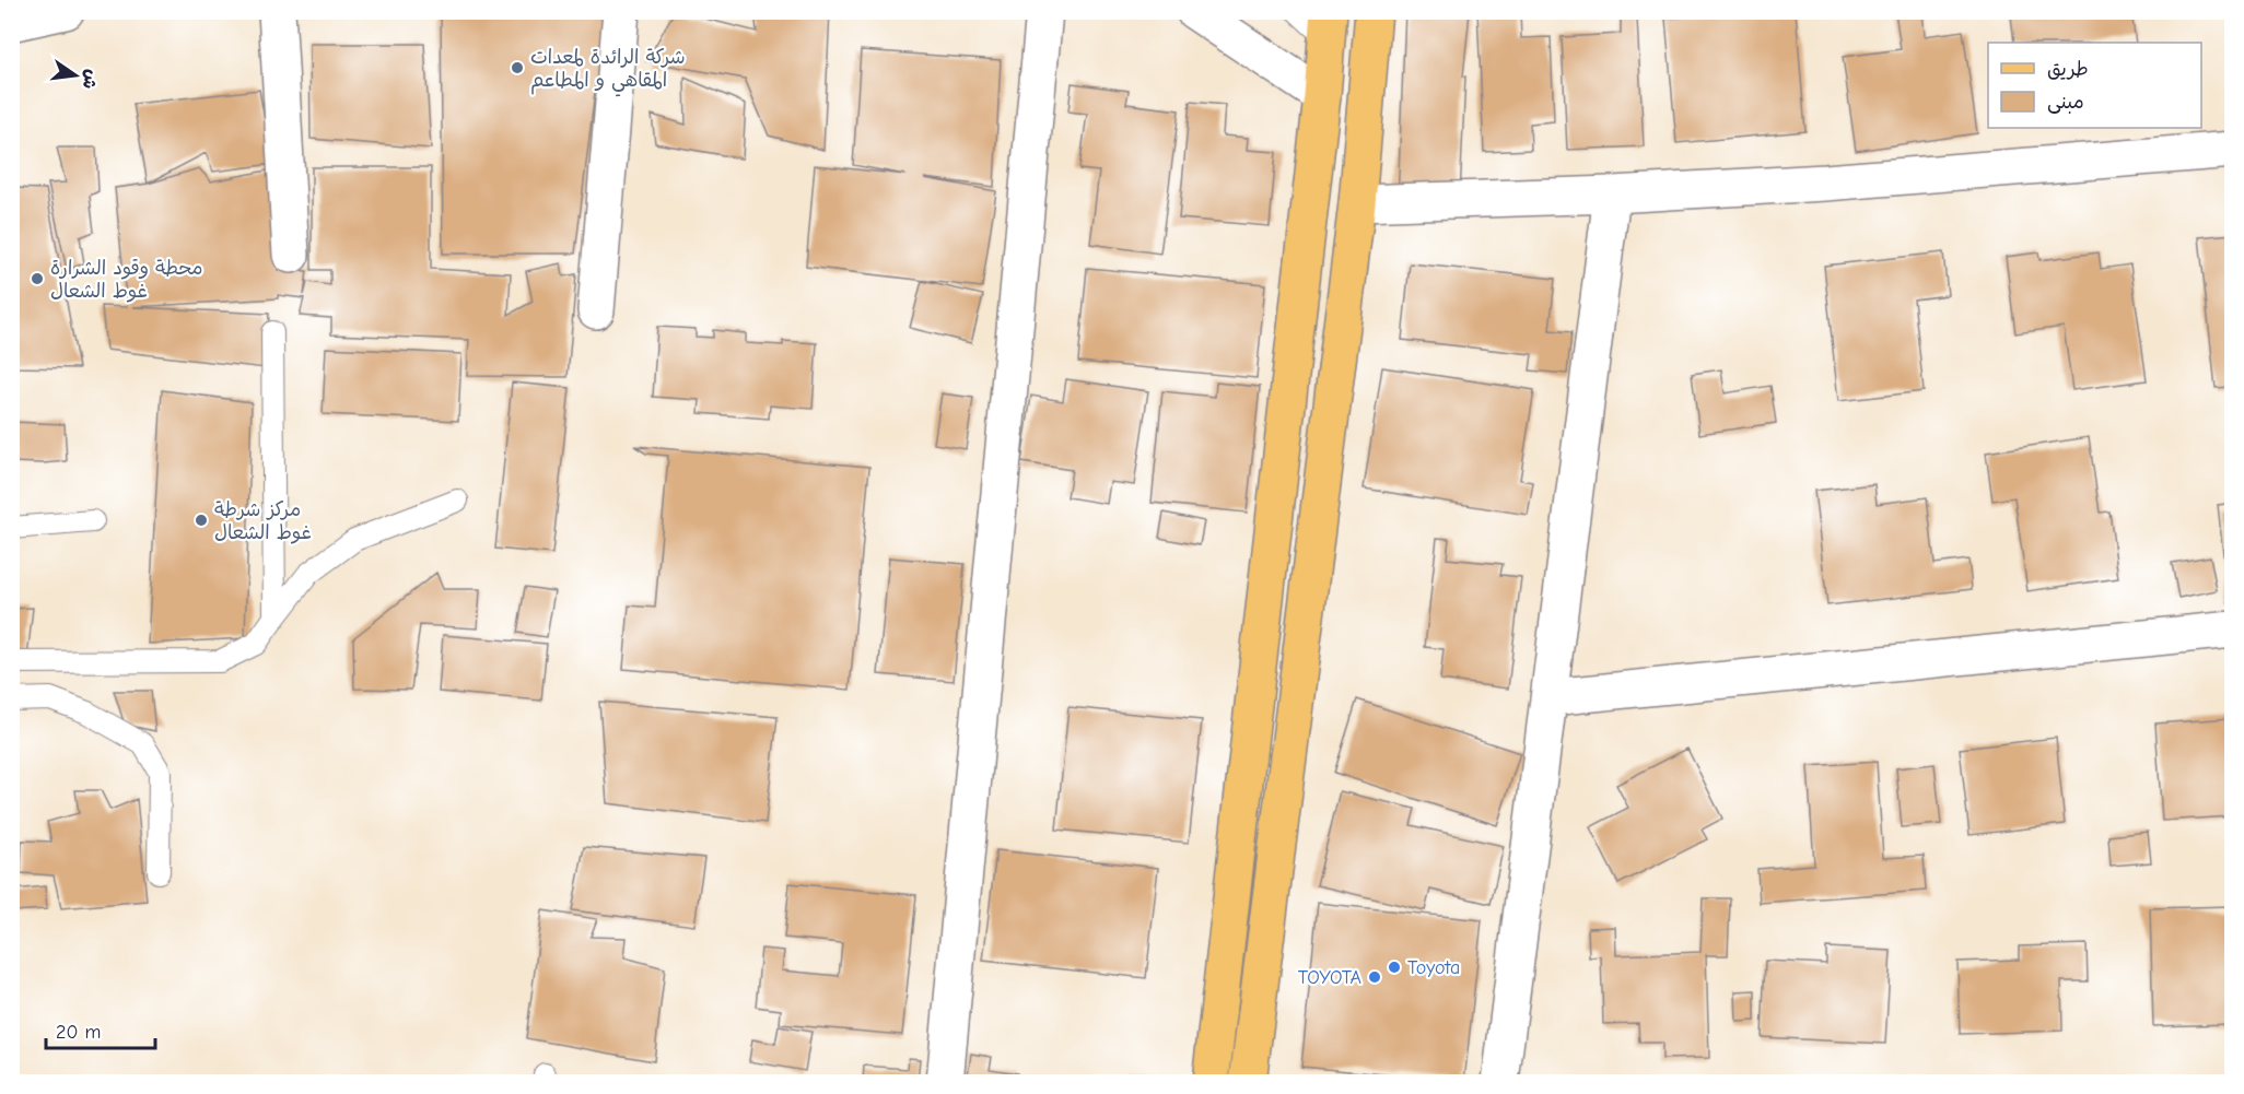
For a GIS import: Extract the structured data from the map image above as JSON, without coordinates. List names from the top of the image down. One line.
{"places":["شركة الرائدة لمعدات المقاهي و المطاعم","محطة وقود الشرارة غوط الشعال","مركز شرطة غوط الشعال","Toyota","TOYOTA"],"legend":["طريق","مبنى"],"scale_bar":"20 m","north":"right"}
